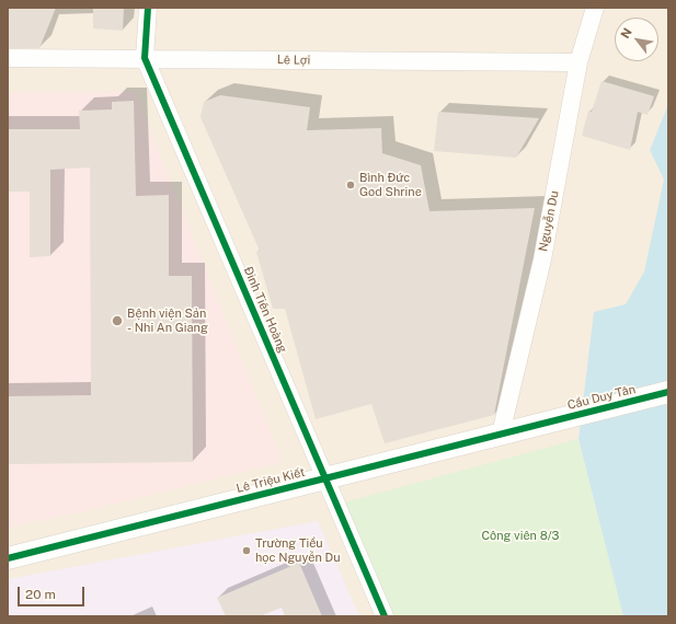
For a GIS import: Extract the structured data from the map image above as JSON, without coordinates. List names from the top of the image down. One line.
{"streets":{"street":["Lê Lợi","Nguyễn Du","Đinh Tiên Hoàng","Cầu Duy Tân","Lê Triệu Kiết"]},"crossings":[["Lê Lợi","Nguyễn Du"],["Lê Lợi","Đinh Tiên Hoàng"],["Nguyễn Du","Lê Triệu Kiết"],["Đinh Tiên Hoàng","Lê Triệu Kiết"],["Cầu Duy Tân","Lê Triệu Kiết"]],"parks":["Công viên 8/3"],"places":["Bình Đức God Shrine","Bệnh viện Sản - Nhi An Giang","Trường Tiểu học Nguyễn Du"],"scale_bar":"20 m","north":"top left"}
